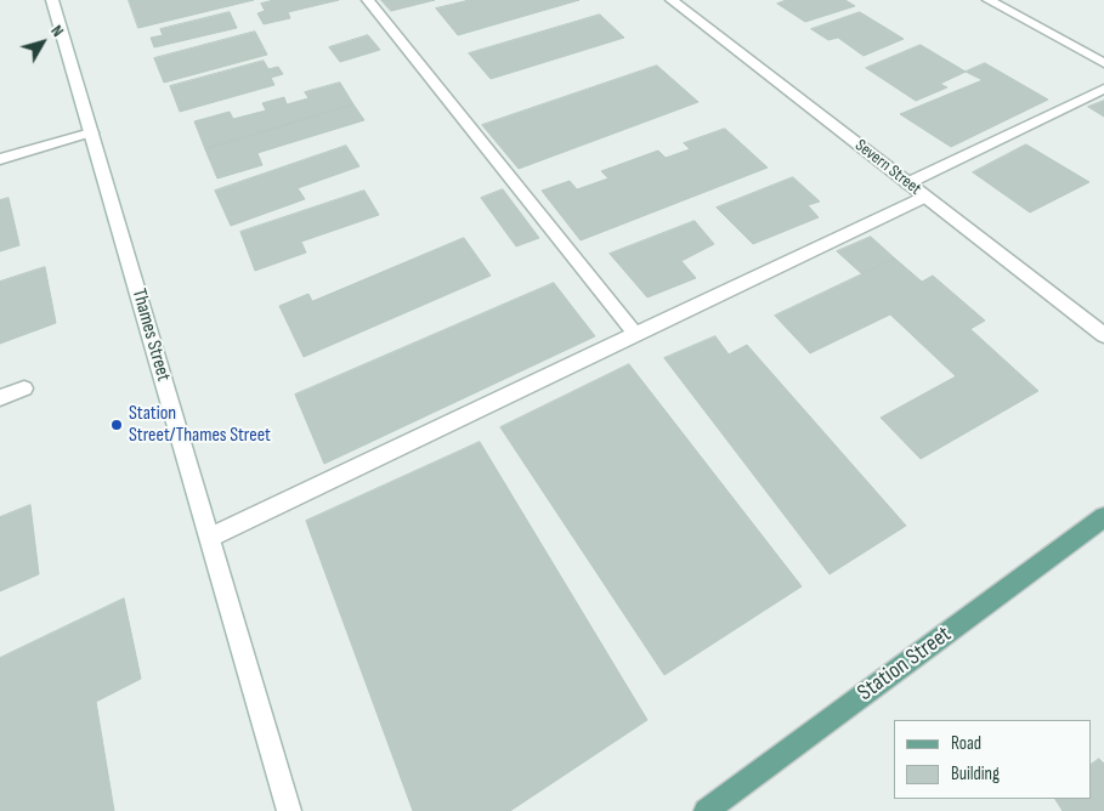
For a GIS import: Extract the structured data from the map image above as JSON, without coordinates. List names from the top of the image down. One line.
{"streets":{"main road":["Severn Street","Thames Street","Station Street"]},"places":["Station Street/Thames Street"],"legend":["Road","Building"],"north":"top right"}
